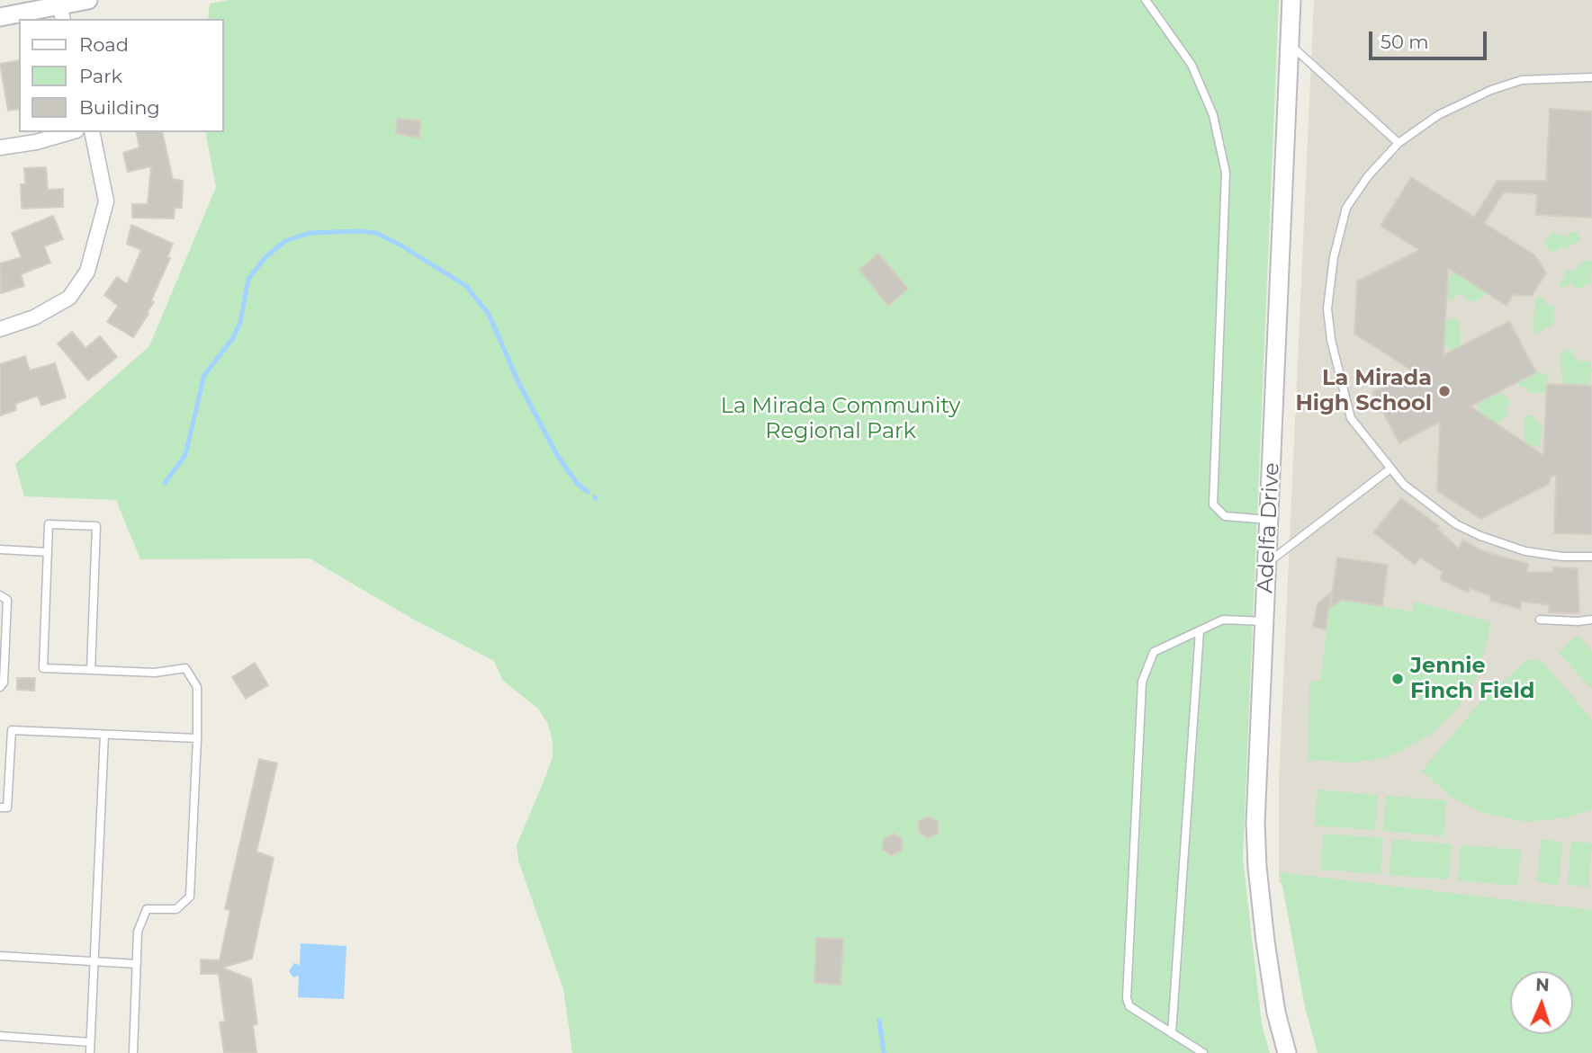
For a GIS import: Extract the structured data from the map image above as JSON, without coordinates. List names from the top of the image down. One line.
{"streets":{"street":["Adelfa Drive"]},"parks":["La Mirada Community Regional Park"],"places":["La Mirada High School","Jennie Finch Field"],"legend":["Road","Park","Building"],"scale_bar":"50 m","north":"top"}
